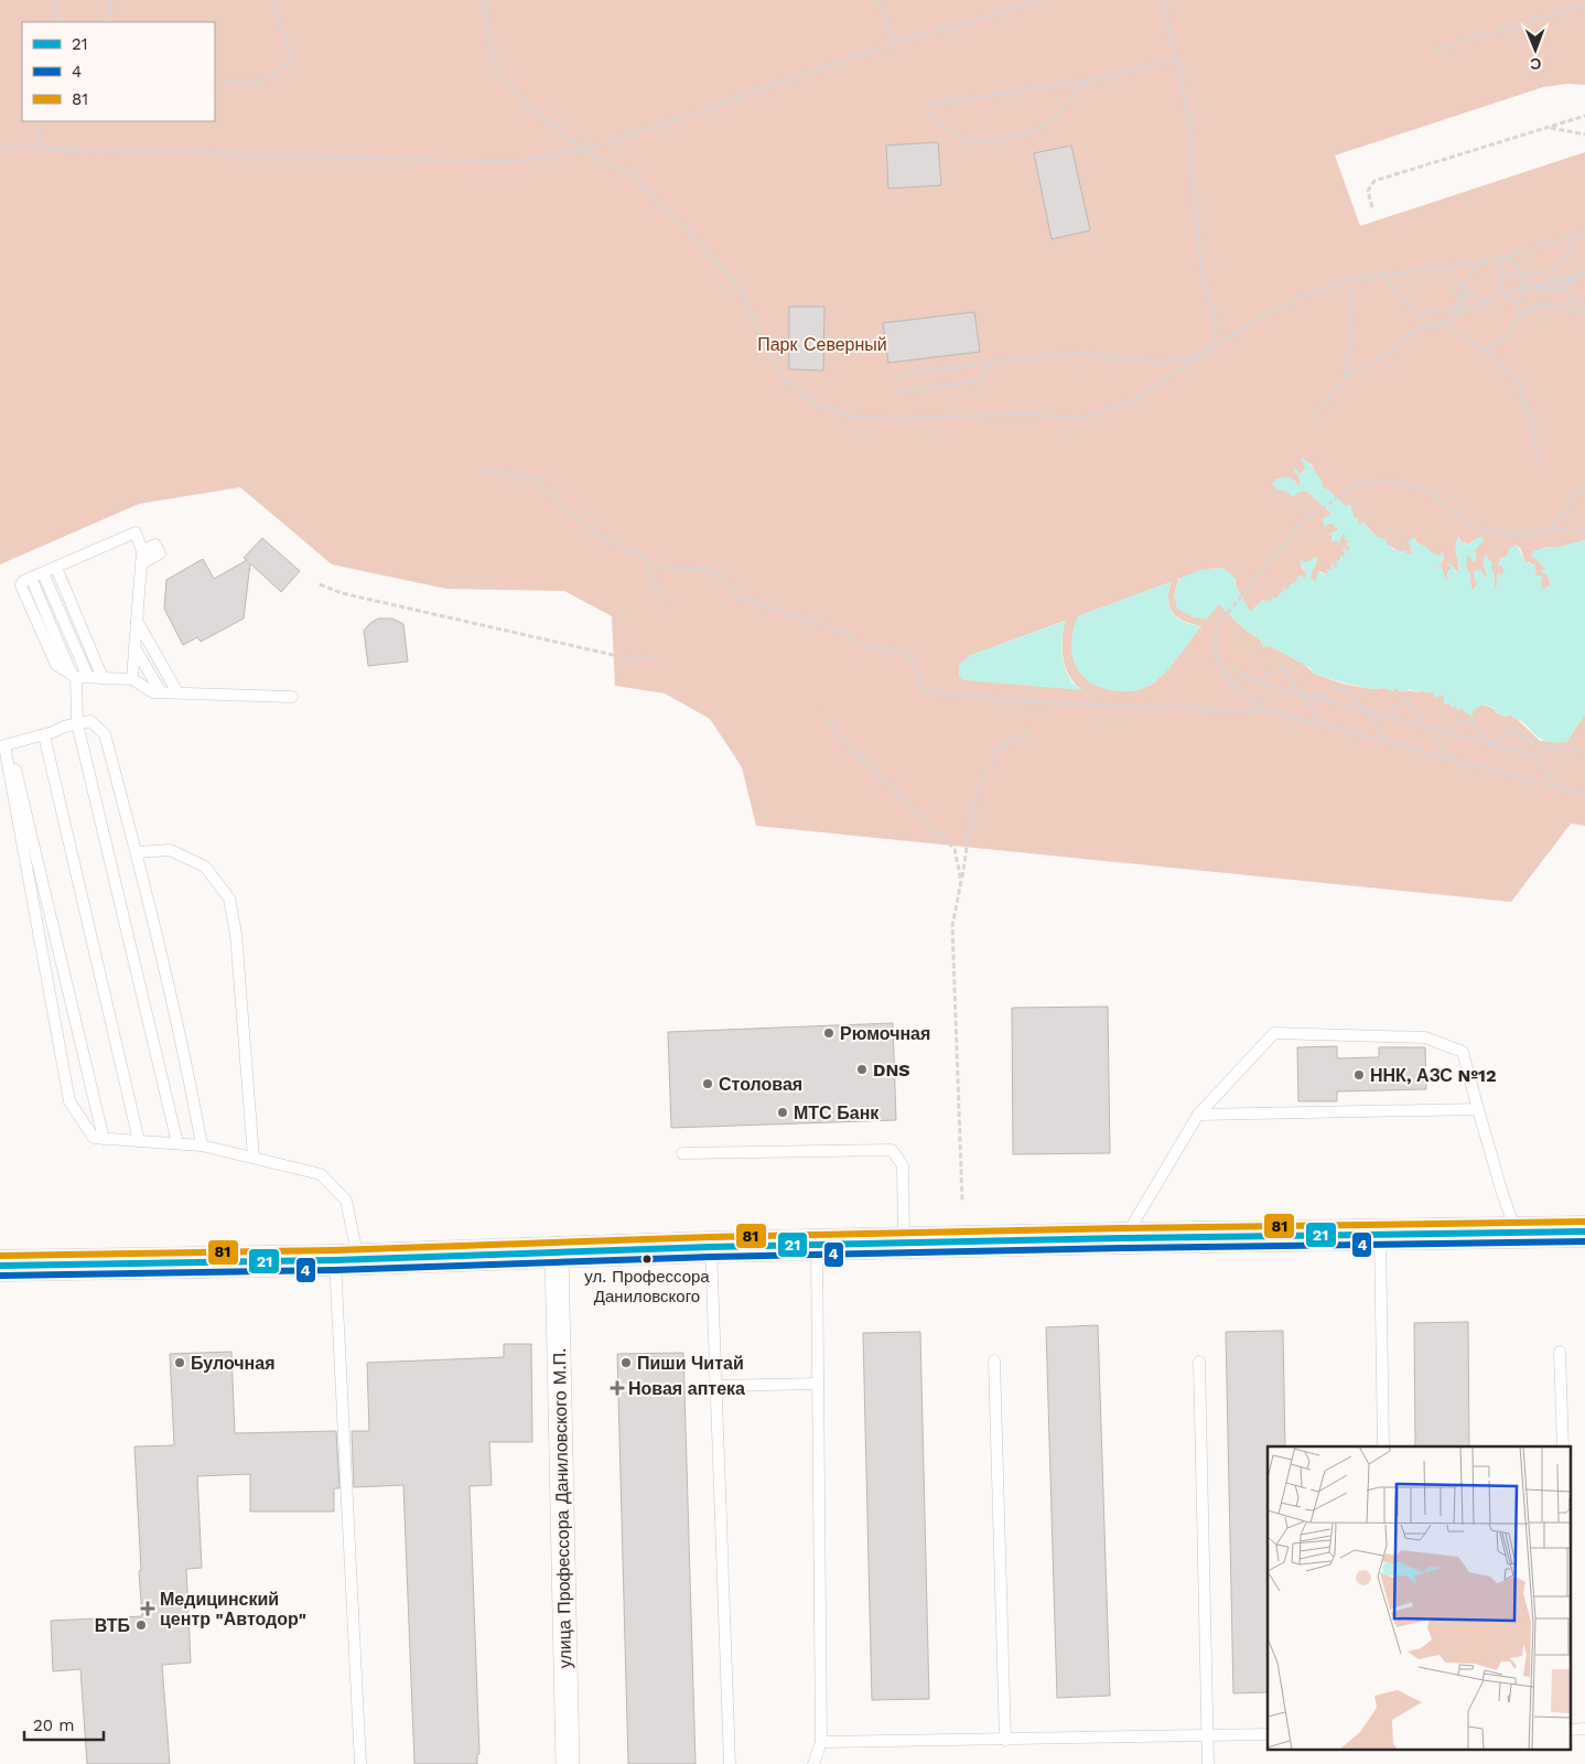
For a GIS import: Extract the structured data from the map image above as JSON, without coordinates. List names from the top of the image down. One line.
{"streets":{"street":["улица Профессора Даниловского М.П."]},"parks":["Парк Северный"],"places":{"other":["Рюмочная","DNS","ННК, АЗС №12","Столовая","МТС Банк","ул. Профессора Даниловского","Булочная","Пиши Читай","ВТБ"],"health":["Новая аптека","Медицинский центр \"Автодор\""]},"lines":["transit line 81","transit line 21","transit line 4"],"legend":["21","4","81"],"scale_bar":"20 m","north":"bottom"}
